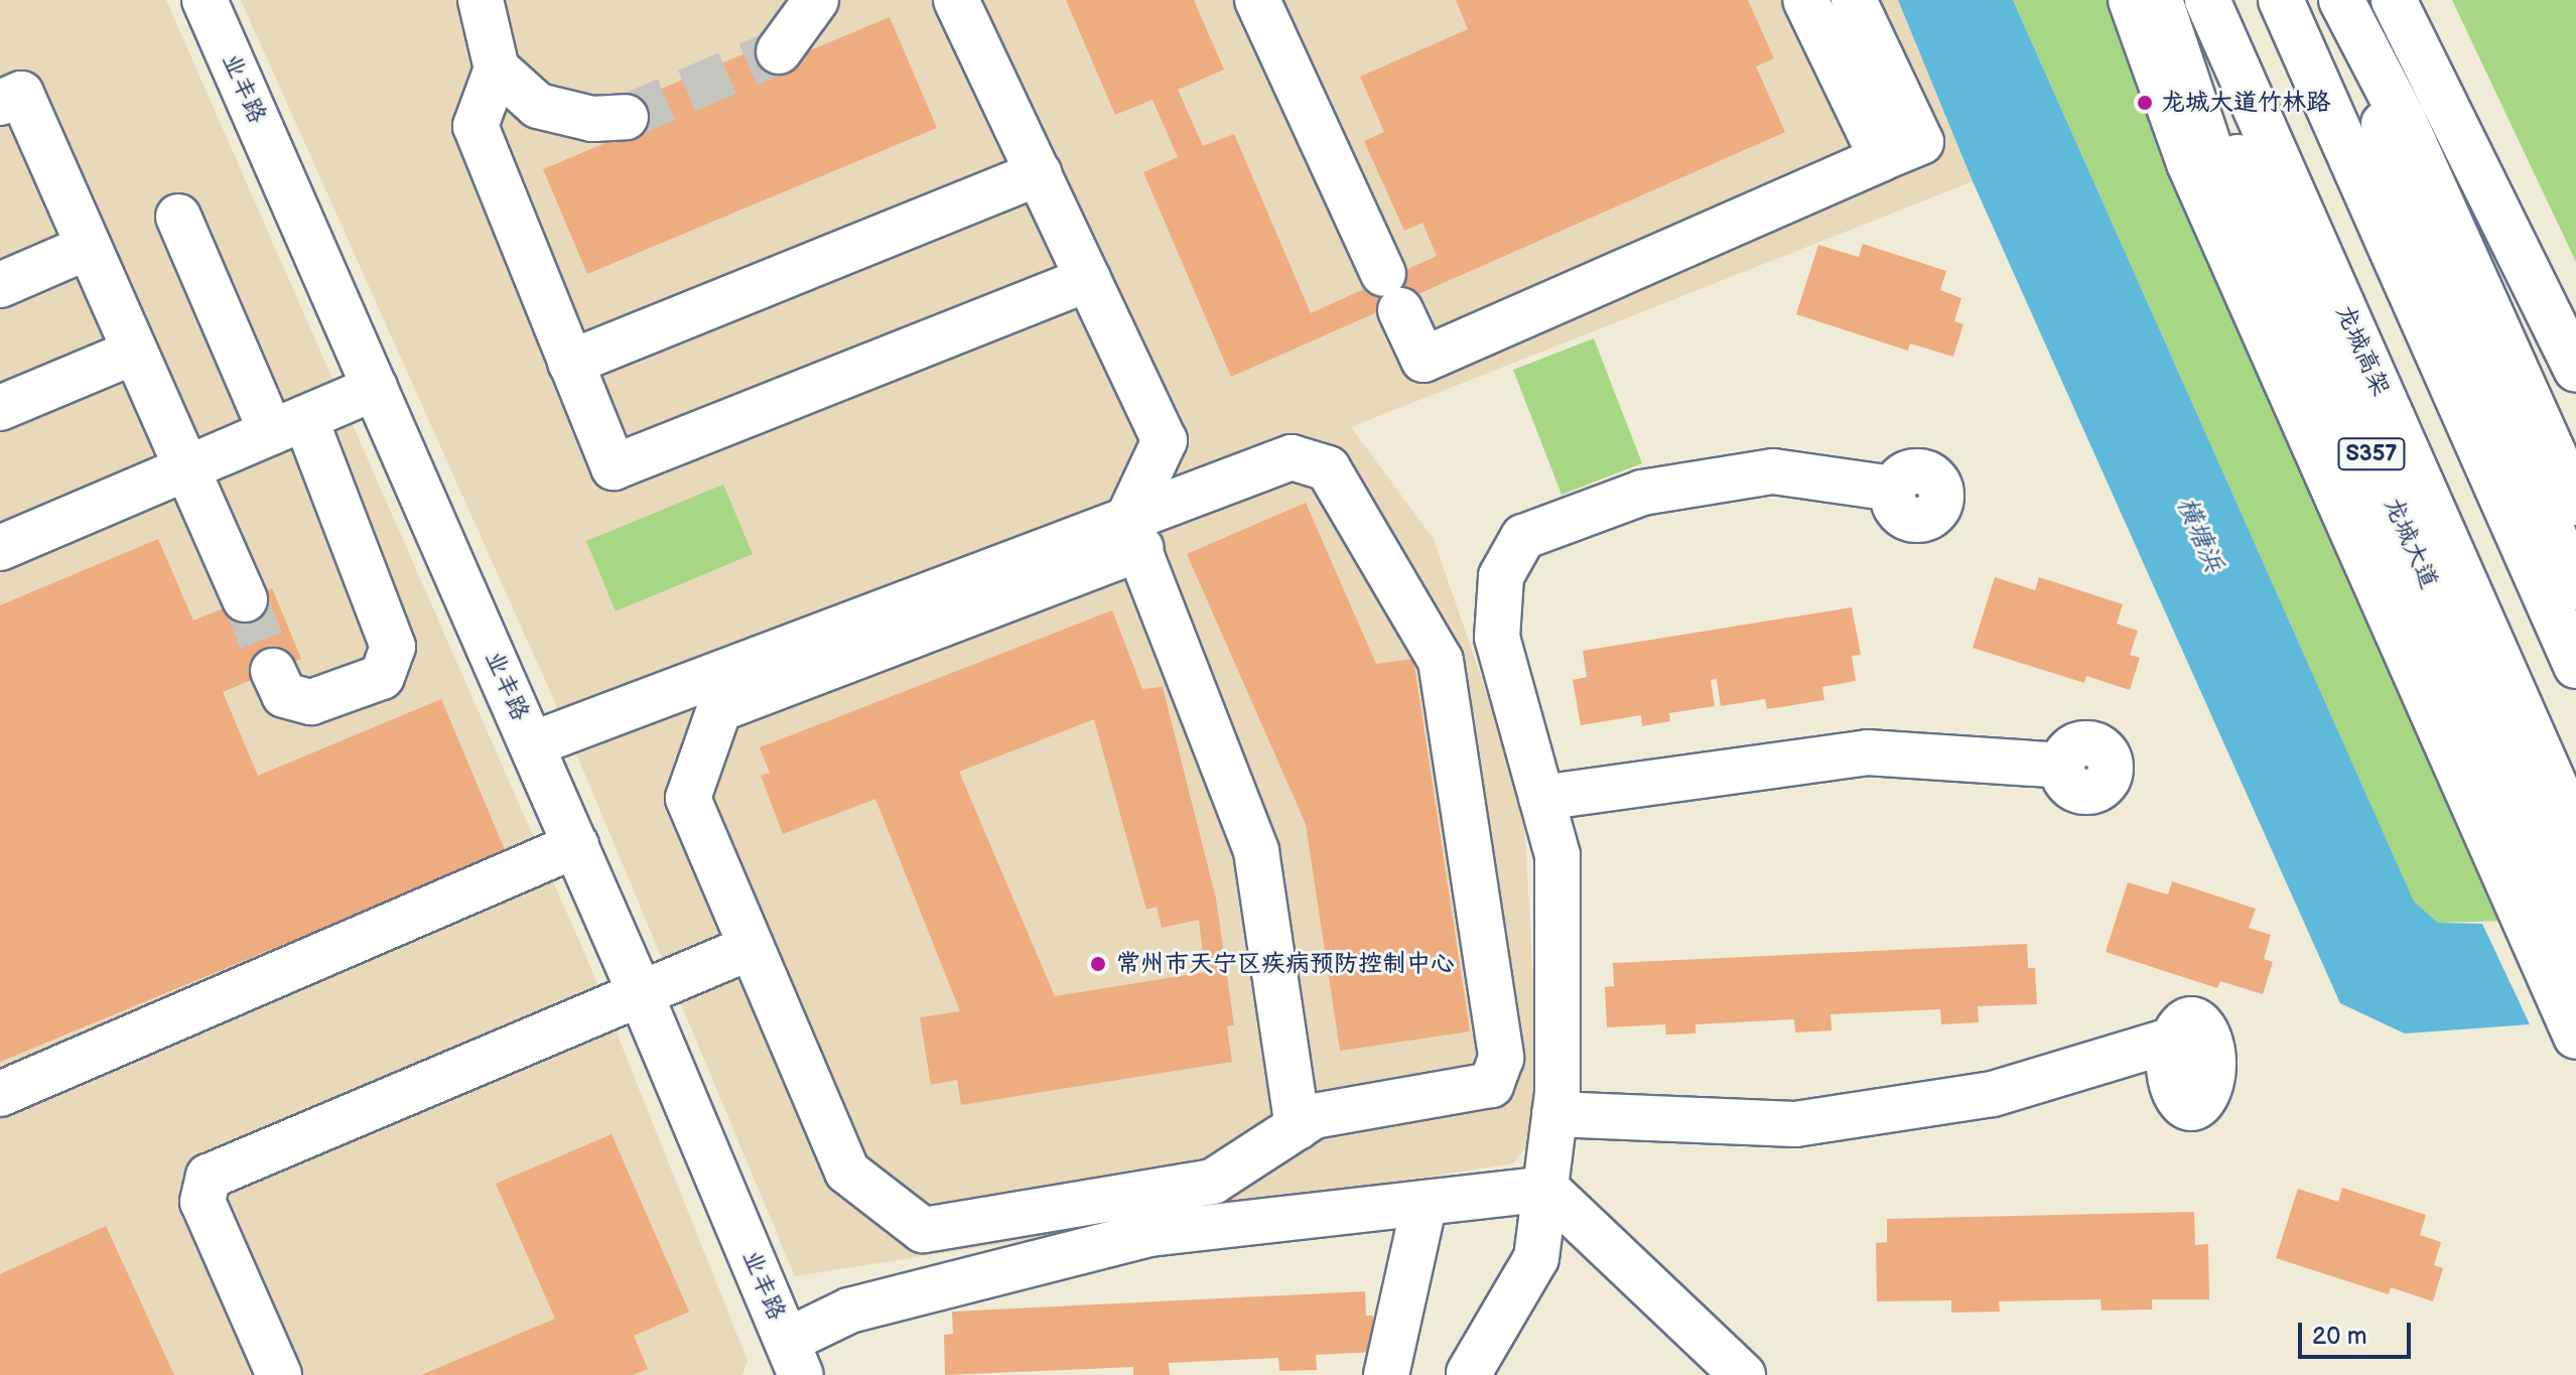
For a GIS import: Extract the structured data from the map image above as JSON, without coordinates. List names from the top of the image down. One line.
{"streets":{"main road":["业丰路","龙城高架","S357","龙城大道"]},"water":["横塘浜"],"places":["龙城大道竹林路","常州市天宁区疾病预防控制中心"],"scale_bar":"20 m"}
